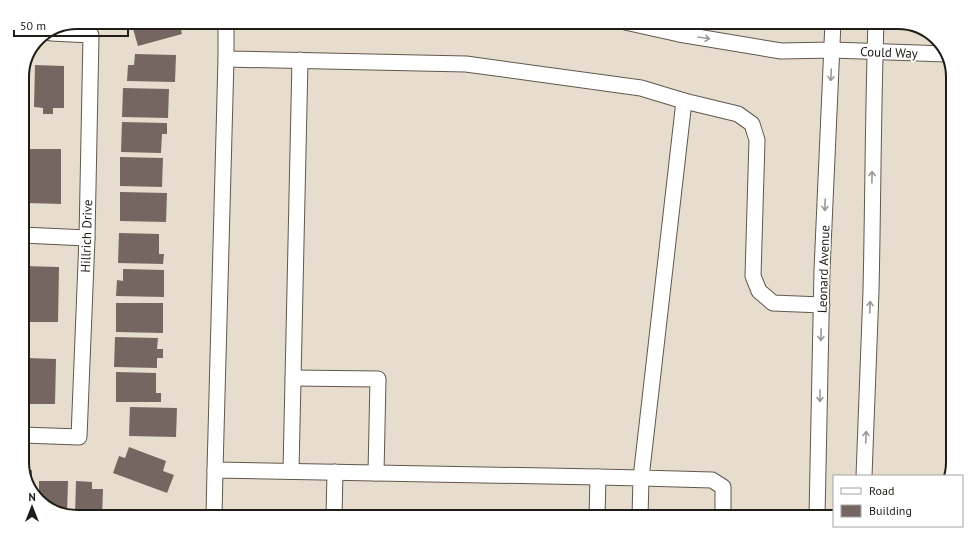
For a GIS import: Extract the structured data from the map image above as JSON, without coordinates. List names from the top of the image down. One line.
{"streets":{"street":["Could Way","Hillrich Drive","Leonard Avenue"]},"crossings":[["Could Way","Leonard Avenue"]],"one_way":["Could Way"],"legend":["Road","Building"],"scale_bar":"50 m","north":"top"}
